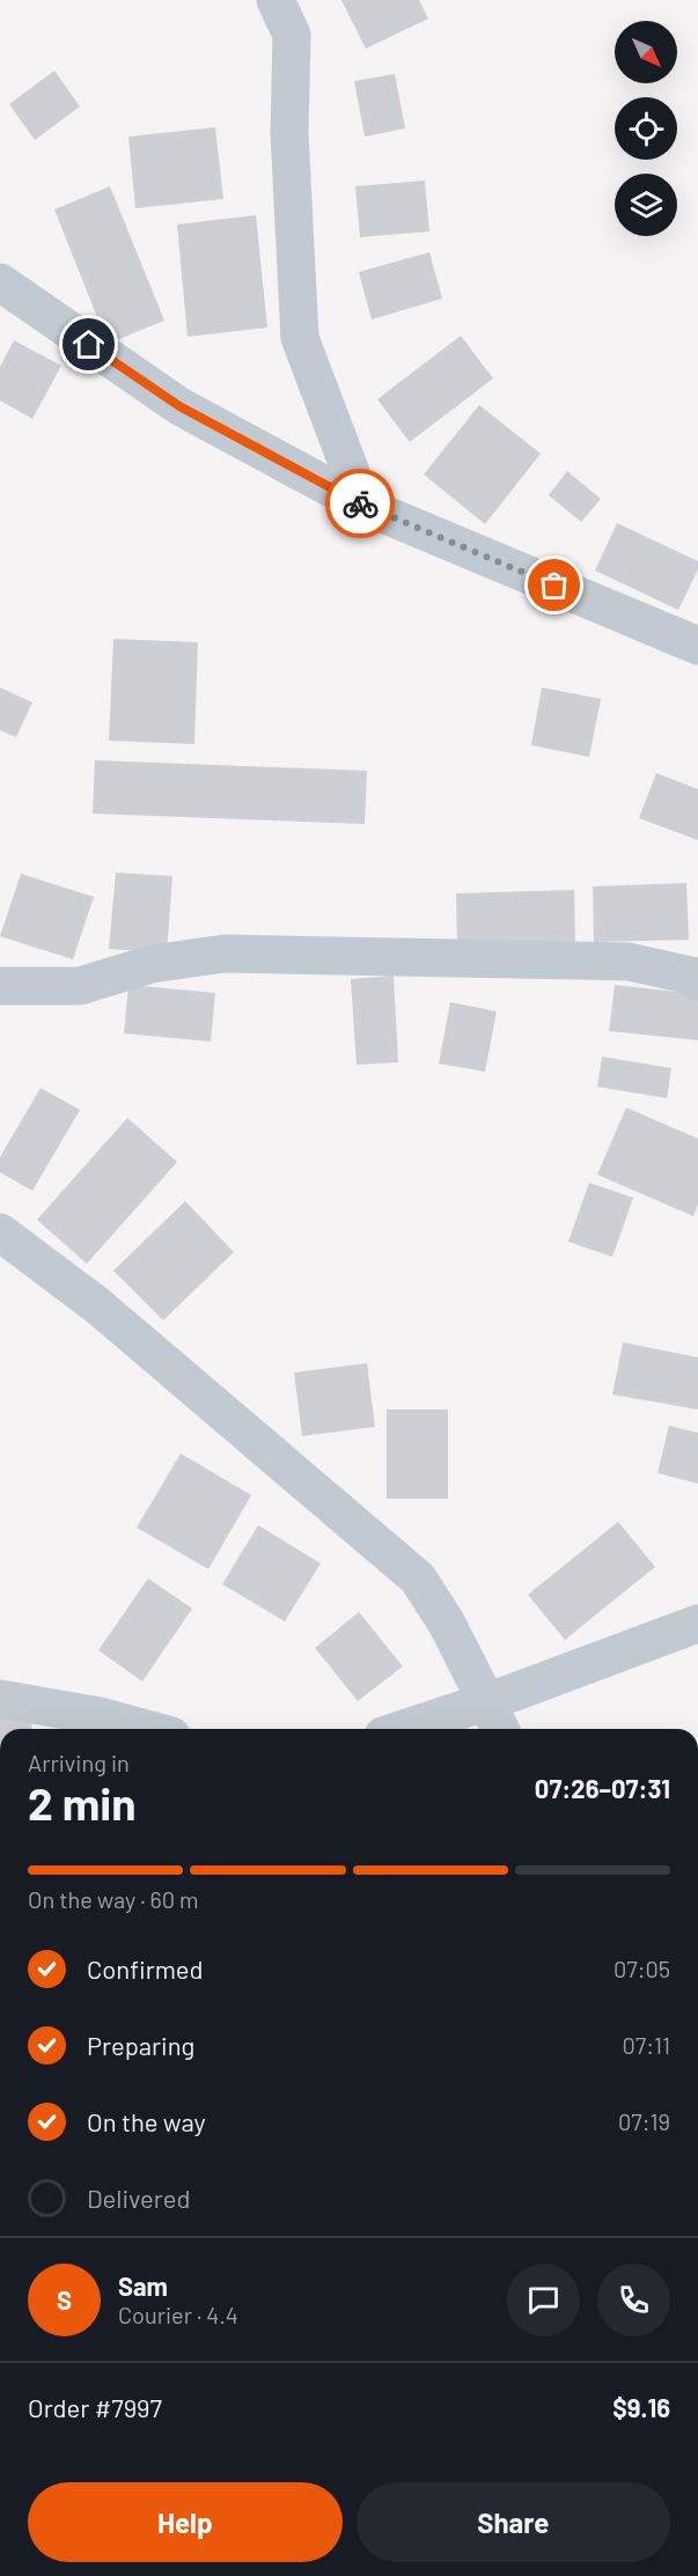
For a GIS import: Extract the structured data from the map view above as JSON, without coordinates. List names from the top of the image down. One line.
{"north":"bottom right","page":{"heading":["2 min","Arriving in","07:26–07:31"],"panel":["Sam","Courier · 4.4","Order #7997","$9.16"],"bar":"On the way · 60 m","list":[["Confirmed","07:05"],["Preparing","07:11"],["On the way","07:19"],"Delivered"],"round":"S","buttons":["Help","Share"]}}
